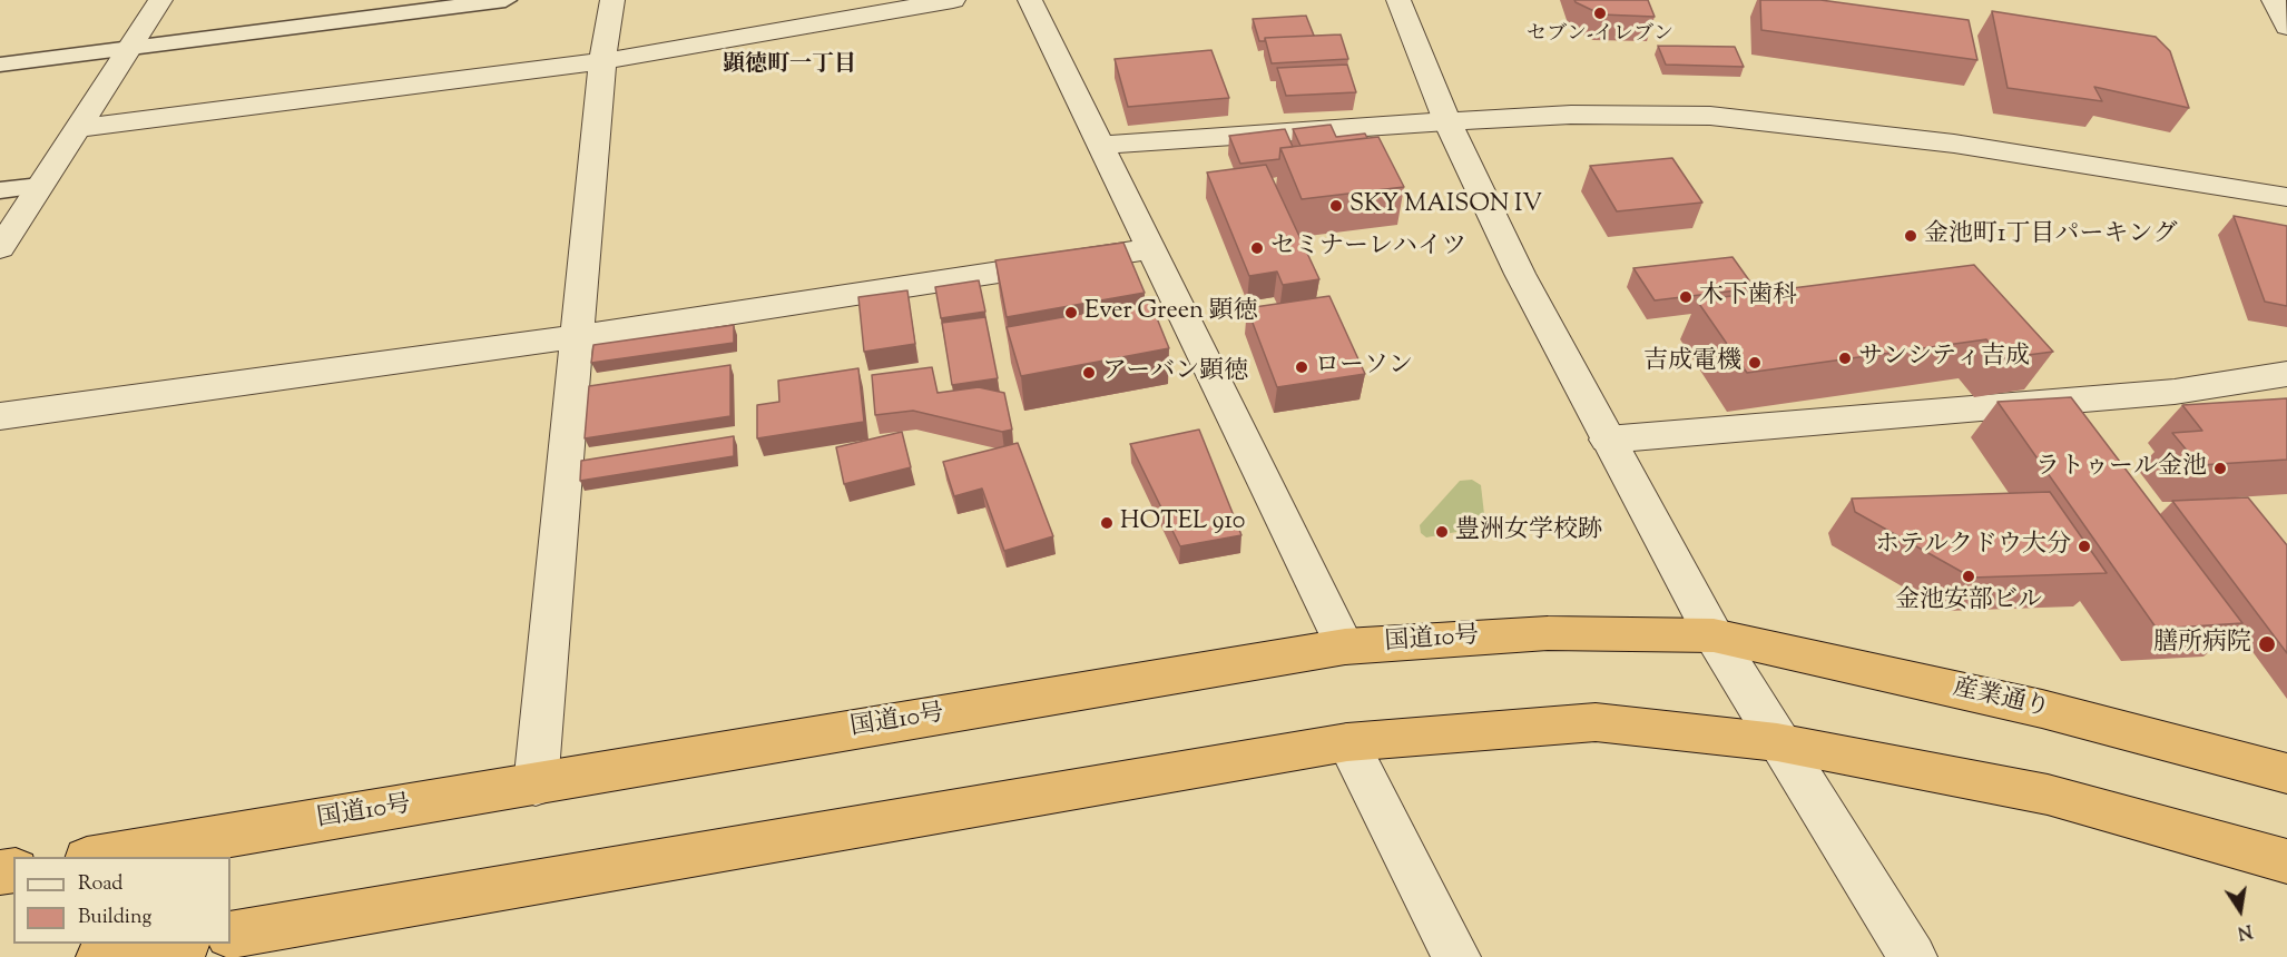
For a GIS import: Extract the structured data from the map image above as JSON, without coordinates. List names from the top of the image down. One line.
{"streets":{"highway":["国道10号","産業通り"]},"crossings":[["国道10号","産業通り"]],"districts":["顕徳町一丁目"],"places":["セブン-イレブン","SKY MAISON IV","金池町1丁目パーキング","セミナーレハイツ","木下歯科","Ever Green 顕徳","サンシティ吉成","吉成電機","ローソン","アーバン顕徳","ラトゥール金池","HOTEL 910","豊洲女学校跡","ホテルクドウ大分","金池安部ビル","膳所病院"],"legend":["Road","Building"],"north":"bottom"}
